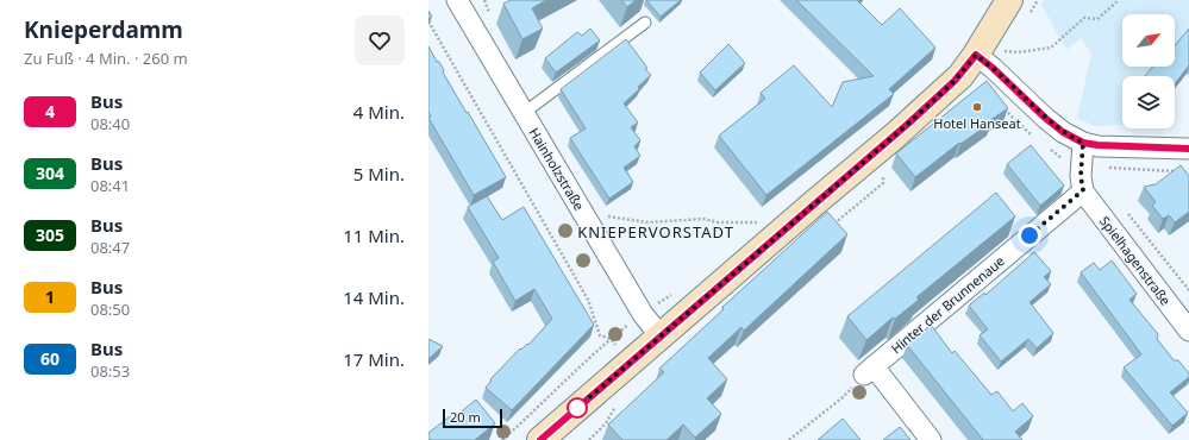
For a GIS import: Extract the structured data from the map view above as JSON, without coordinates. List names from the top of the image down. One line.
{"streets":{"street":["Hainholzstraße","Spielhagenstraße","Hinter der Brunnenaue"]},"crossings":[["Spielhagenstraße","Hinter der Brunnenaue"]],"districts":["KNIEPERVORSTADT"],"places":["Hotel Hanseat"],"lines":["bus line 4"],"scale_bar":"20 m","north":"top right","page":{"heading":["Knieperdamm","Zu Fuß · 4 Min. · 260 m"],"list":[{"mark":"4","name":"Bus","note":"08:40","value":"4 Min."},{"mark":"304","name":"Bus","note":"08:41","value":"5 Min."},{"mark":"305","name":"Bus","note":"08:47","value":"11 Min."},{"mark":"1","name":"Bus","note":"08:50","value":"14 Min."},{"mark":"60","name":"Bus","note":"08:53","value":"17 Min."}],"scale":"20 m"}}
